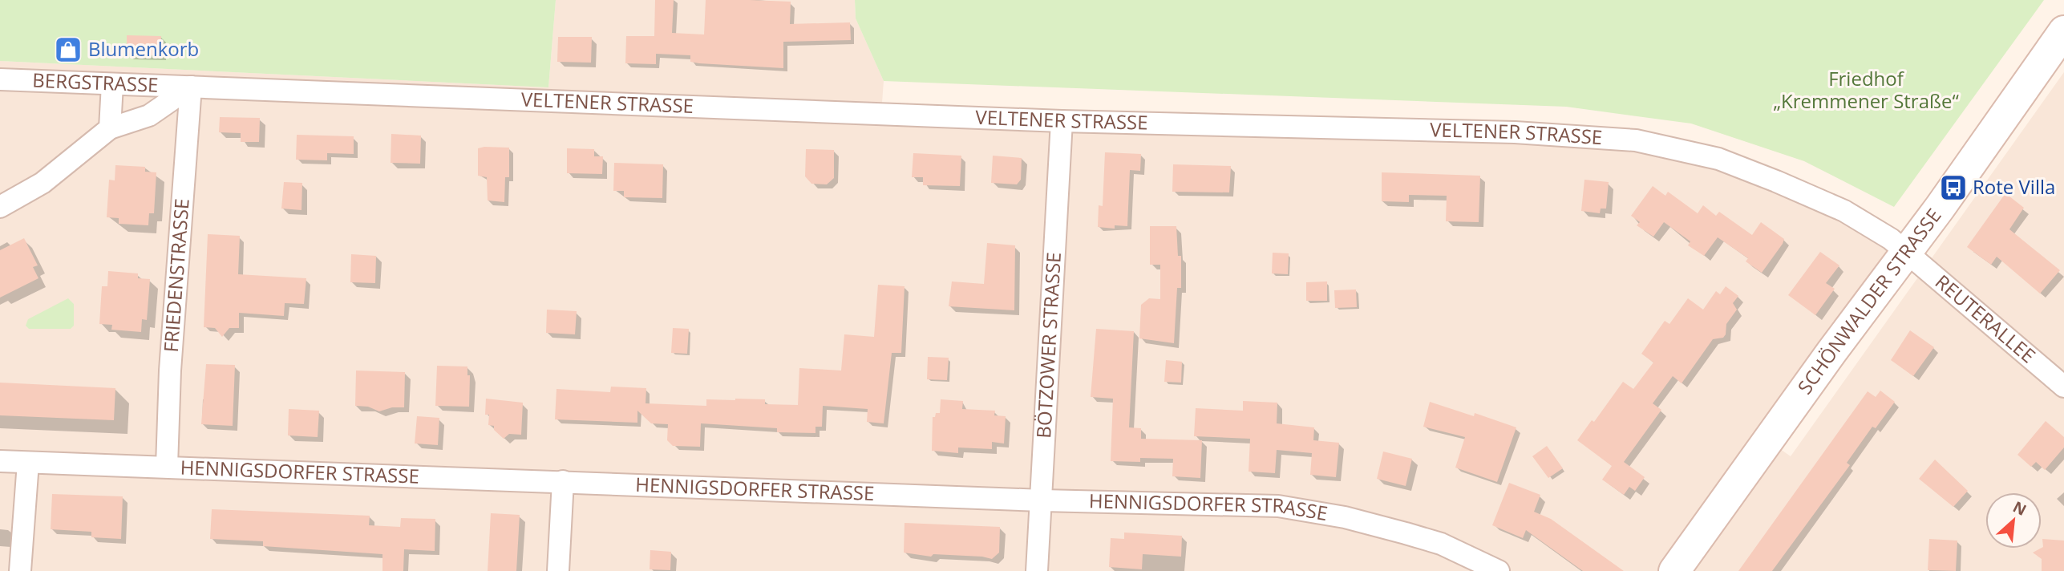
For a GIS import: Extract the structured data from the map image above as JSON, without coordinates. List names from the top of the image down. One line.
{"streets":{"main road":["SCHÖNWALDER STRASSE"],"street":["BERGSTRASSE","VELTENER STRASSE","FRIEDENSTRASSE","REUTERALLEE","BÖTZOWER STRASSE","HENNIGSDORFER STRASSE"]},"crossings":[["BERGSTRASSE","VELTENER STRASSE"],["BERGSTRASSE","FRIEDENSTRASSE"],["VELTENER STRASSE","FRIEDENSTRASSE"],["VELTENER STRASSE","SCHÖNWALDER STRASSE"],["VELTENER STRASSE","REUTERALLEE"],["VELTENER STRASSE","BÖTZOWER STRASSE"],["FRIEDENSTRASSE","HENNIGSDORFER STRASSE"],["SCHÖNWALDER STRASSE","REUTERALLEE"],["BÖTZOWER STRASSE","HENNIGSDORFER STRASSE"]],"parks":["Friedhof „Kremmener Straße“"],"places":{"shop":["Blumenkorb"],"bus stop":["Rote Villa"]},"north":"top right"}
